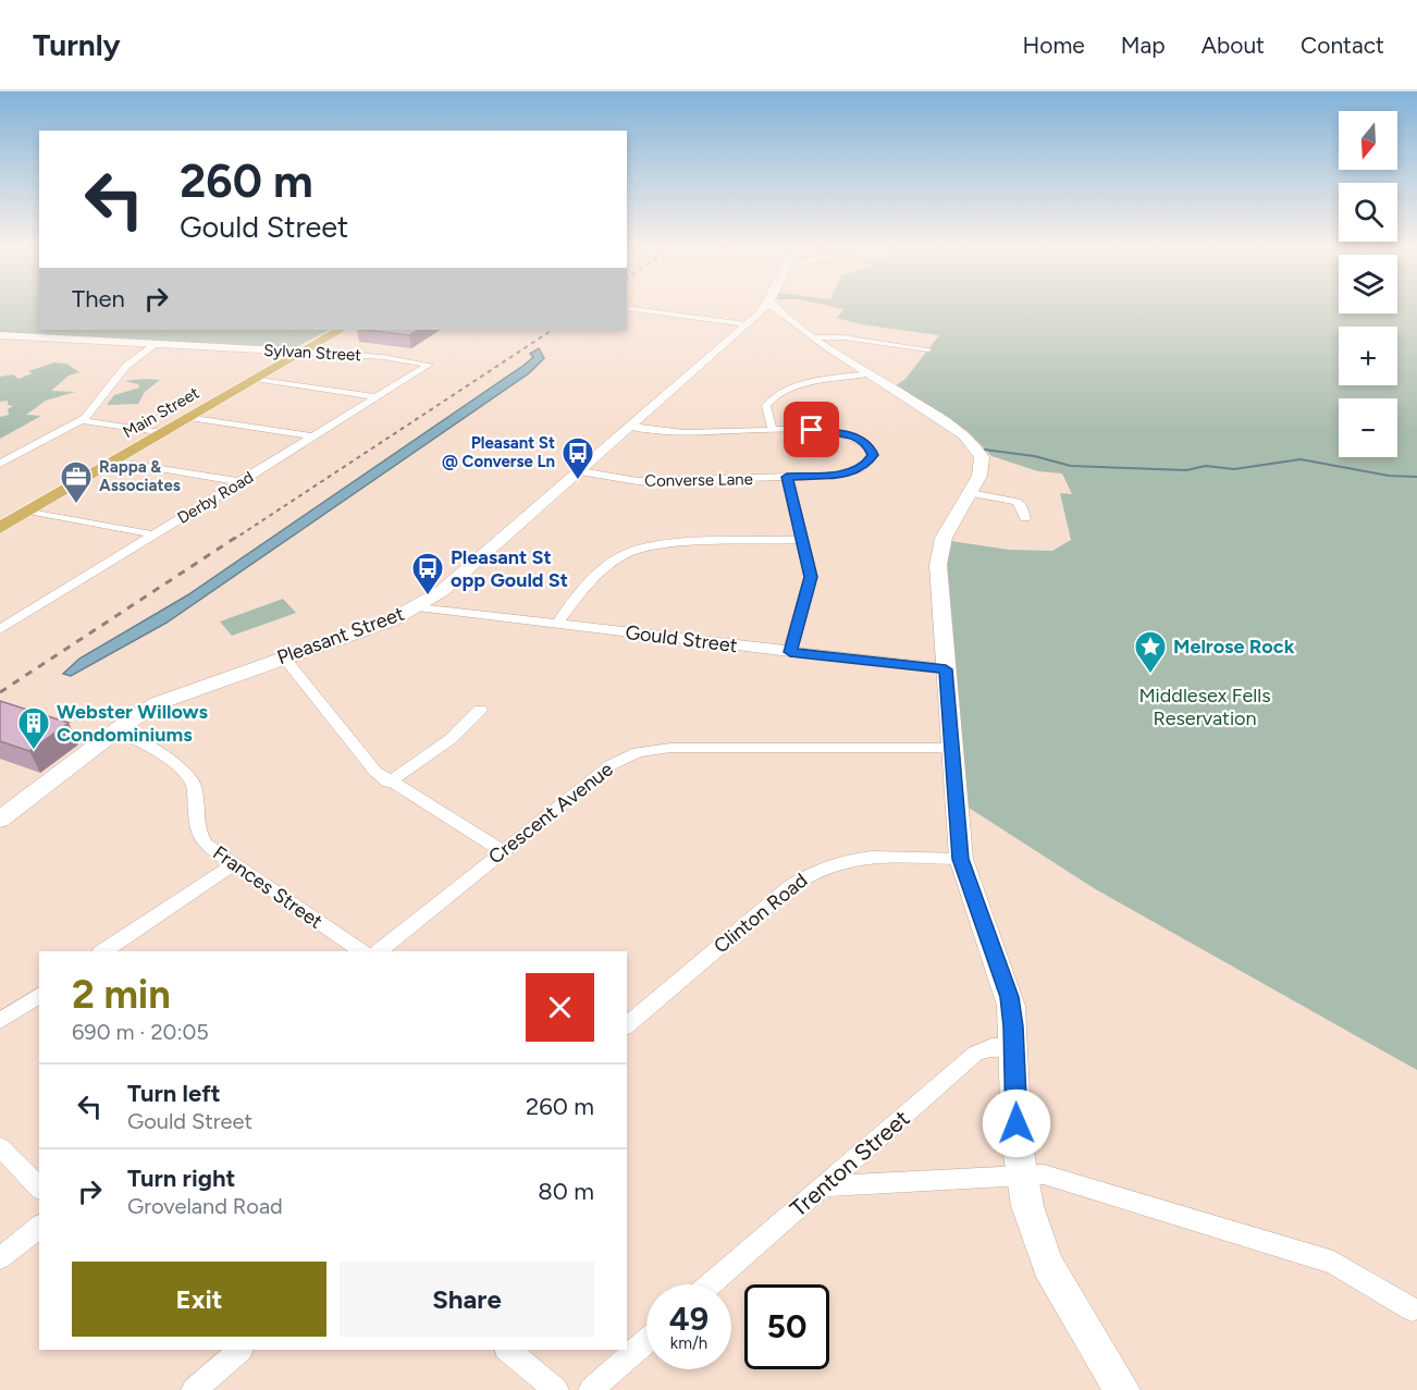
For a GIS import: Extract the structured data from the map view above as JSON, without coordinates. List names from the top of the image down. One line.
{"streets":{"main road":["Sylvan Street","Main Street","Pleasant Street"],"street":["Converse Lane","Derby Road","Gould Street","Crescent Avenue","Frances Street","Clinton Road","Trenton Street"]},"crossings":[["Sylvan Street","Main Street"],["Sylvan Street","Derby Road"],["Converse Lane","Pleasant Street"],["Pleasant Street","Gould Street"],["Pleasant Street","Frances Street"]],"parks":["Middlesex Fells Reservation"],"places":{"bus stop":["Pleasant St @ Converse Ln","Pleasant St opp Gould St"],"office":["Rappa & Associates"],"place":["Melrose Rock"],"building":["Webster Willows Condominiums"]},"north":"bottom","page":{"header":"Turnly","nav":["Home","Map","About","Contact"],"map_buttons":["+","−"],"turn":["260 m","Gould Street"],"then":"Then","heading":["2 min","690 m · 20:05"],"list":[{"name":"Turn left","note":"Gould Street","value":"260 m"},{"name":"Turn right","note":"Groveland Road","value":"80 m"}],"buttons":["Exit","Share"],"speed":"49 km/h","limit":"50"}}
